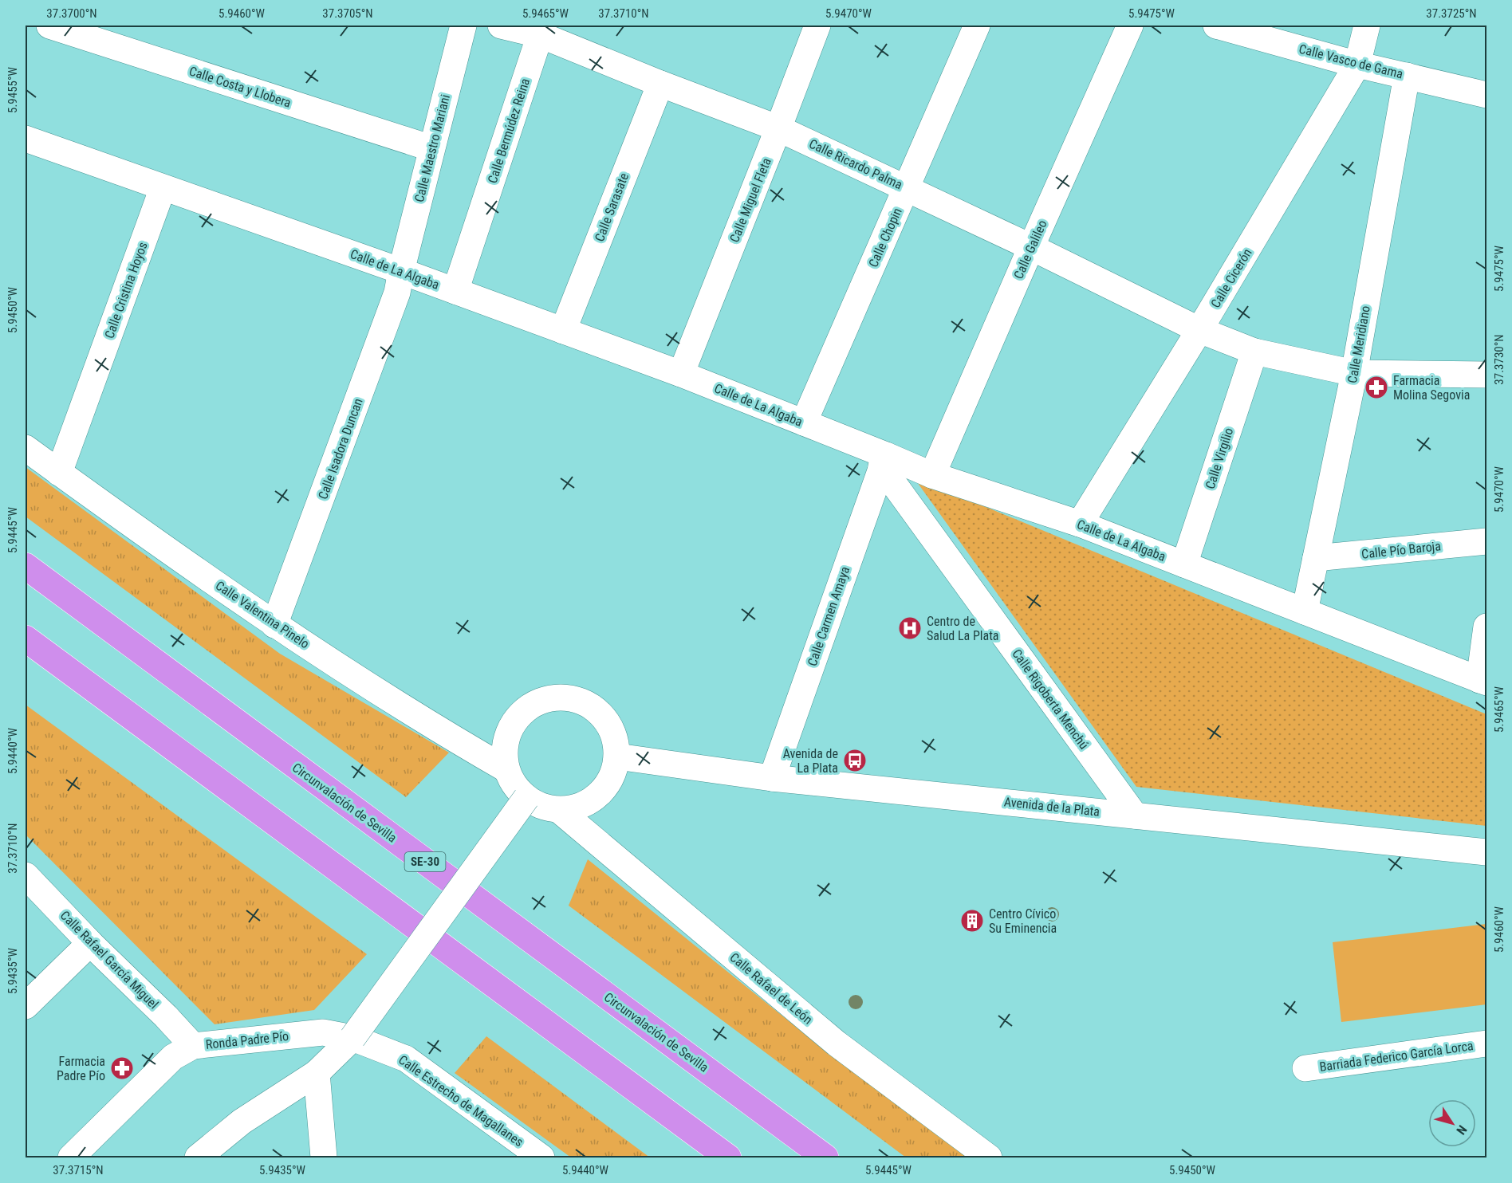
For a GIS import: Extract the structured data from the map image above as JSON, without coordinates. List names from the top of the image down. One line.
{"streets":{"highway":["Circunvalación de Sevilla","SE-30"],"street":["Calle Vasco de Gama","Calle Costa y Llobera","Calle Bermúdez Reina","Calle Maestro Mariani","Calle Ricardo Palma","Calle Miguel Fleta","Calle Sarasate","Calle Chopin","Calle Galileo","Calle de La Algaba","Calle Cicerón","Calle Cristina Hoyos","Calle Meridiano","Calle Isadora Duncan","Calle Virgilio","Calle Pío Baroja","Calle Valentina Pinelo","Calle Carmen Amaya","Calle Rigoberta Menchú","Avenida de la Plata","Calle Rafael García Miguel","Calle Rafael de León","Ronda Padre Pío","Barriada Federico García Lorca","Calle Estrecho de Magallanes"]},"crossings":[["Calle Vasco de Gama","Calle Cicerón"],["Calle Vasco de Gama","Calle Meridiano"],["Calle Costa y Llobera","Calle Maestro Mariani"],["Calle Bermúdez Reina","Calle Ricardo Palma"],["Calle Bermúdez Reina","Calle de La Algaba"],["Calle Maestro Mariani","Calle de La Algaba"],["Calle Maestro Mariani","Calle Isadora Duncan"],["Calle Ricardo Palma","Calle Miguel Fleta"],["Calle Ricardo Palma","Calle Sarasate"],["Calle Ricardo Palma","Calle Chopin"],["Calle Ricardo Palma","Calle Galileo"],["Calle Ricardo Palma","Calle Cicerón"],["Calle Ricardo Palma","Calle Meridiano"],["Calle Ricardo Palma","Calle Virgilio"],["Calle Miguel Fleta","Calle de La Algaba"],["Calle Sarasate","Calle de La Algaba"],["Calle Chopin","Calle de La Algaba"],["Calle Galileo","Calle de La Algaba"],["Calle de La Algaba","Calle Cicerón"],["Calle de La Algaba","Calle Cristina Hoyos"],["Calle de La Algaba","Calle Meridiano"],["Calle de La Algaba","Calle Isadora Duncan"],["Calle de La Algaba","Calle Virgilio"],["Calle de La Algaba","Calle Carmen Amaya"],["Calle de La Algaba","Calle Rigoberta Menchú"],["Calle Cristina Hoyos","Calle Valentina Pinelo"],["Calle Meridiano","Calle Pío Baroja"],["Calle Isadora Duncan","Calle Valentina Pinelo"],["Calle Valentina Pinelo","Avenida de la Plata"],["Calle Valentina Pinelo","Calle Rafael de León"],["Calle Carmen Amaya","Calle Rigoberta Menchú"],["Calle Carmen Amaya","Avenida de la Plata"],["Calle Rigoberta Menchú","Avenida de la Plata"],["Avenida de la Plata","Calle Rafael de León"],["Calle Rafael García Miguel","Ronda Padre Pío"],["Ronda Padre Pío","Calle Estrecho de Magallanes"]],"places":{"pharmacy":["Farmacia Molina Segovia","Farmacia Padre Pío"],"hospital":["Centro de Salud La Plata"],"bus stop":["Avenida de La Plata"],"building":["Centro Cívico Su Eminencia"]},"north":"bottom right","coordinates":["37.3700°N","5.9460°W","37.3705°N","5.9465°W","37.3710°N","5.9470°W","5.9475°W","37.3725°N","5.9455°W","5.9450°W","37.3730°N","5.9445°W","5.9440°W","5.9435°W","37.3715°N"]}
